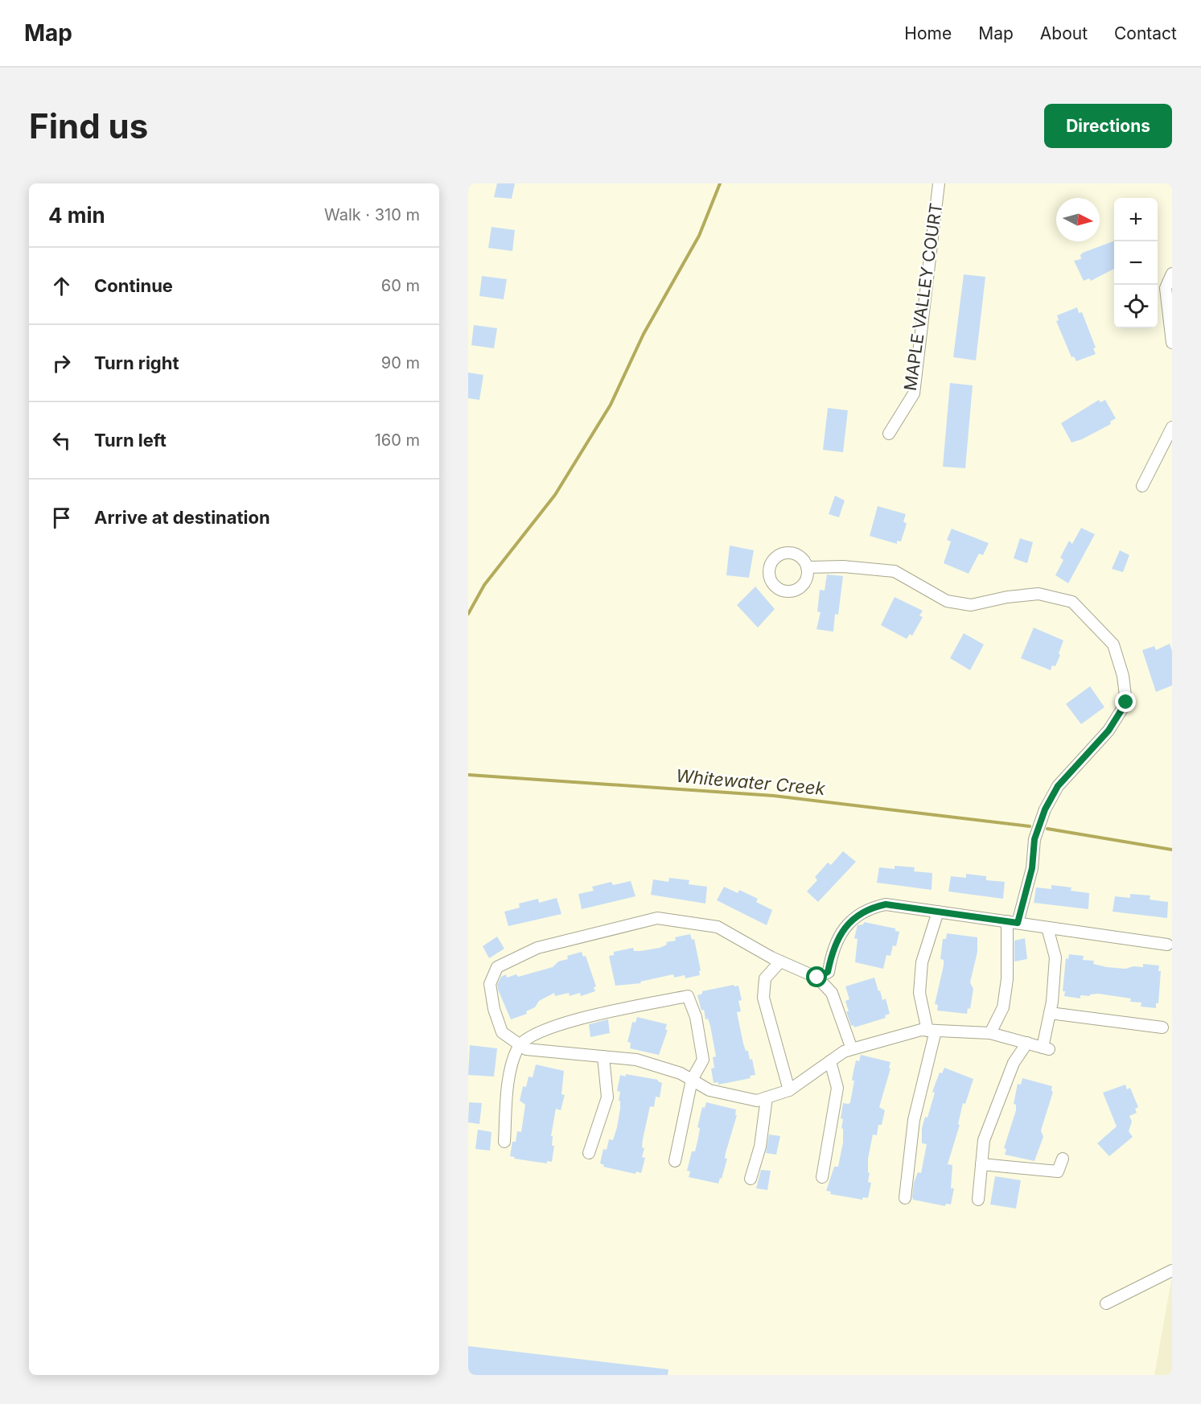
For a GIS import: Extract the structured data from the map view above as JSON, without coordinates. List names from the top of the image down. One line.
{"streets":{"street":["MAPLE VALLEY COURT"]},"water":["Whitewater Creek"],"north":"right","page":{"header":"Map","nav":["Home","Map","About","Contact"],"buttons":"Directions","title":"Find us","heading":["4 min","Walk · 310 m"],"map_buttons":["+","−"],"list":[["Continue","60 m"],["Turn right","90 m"],["Turn left","160 m"],"Arrive at destination"]}}
